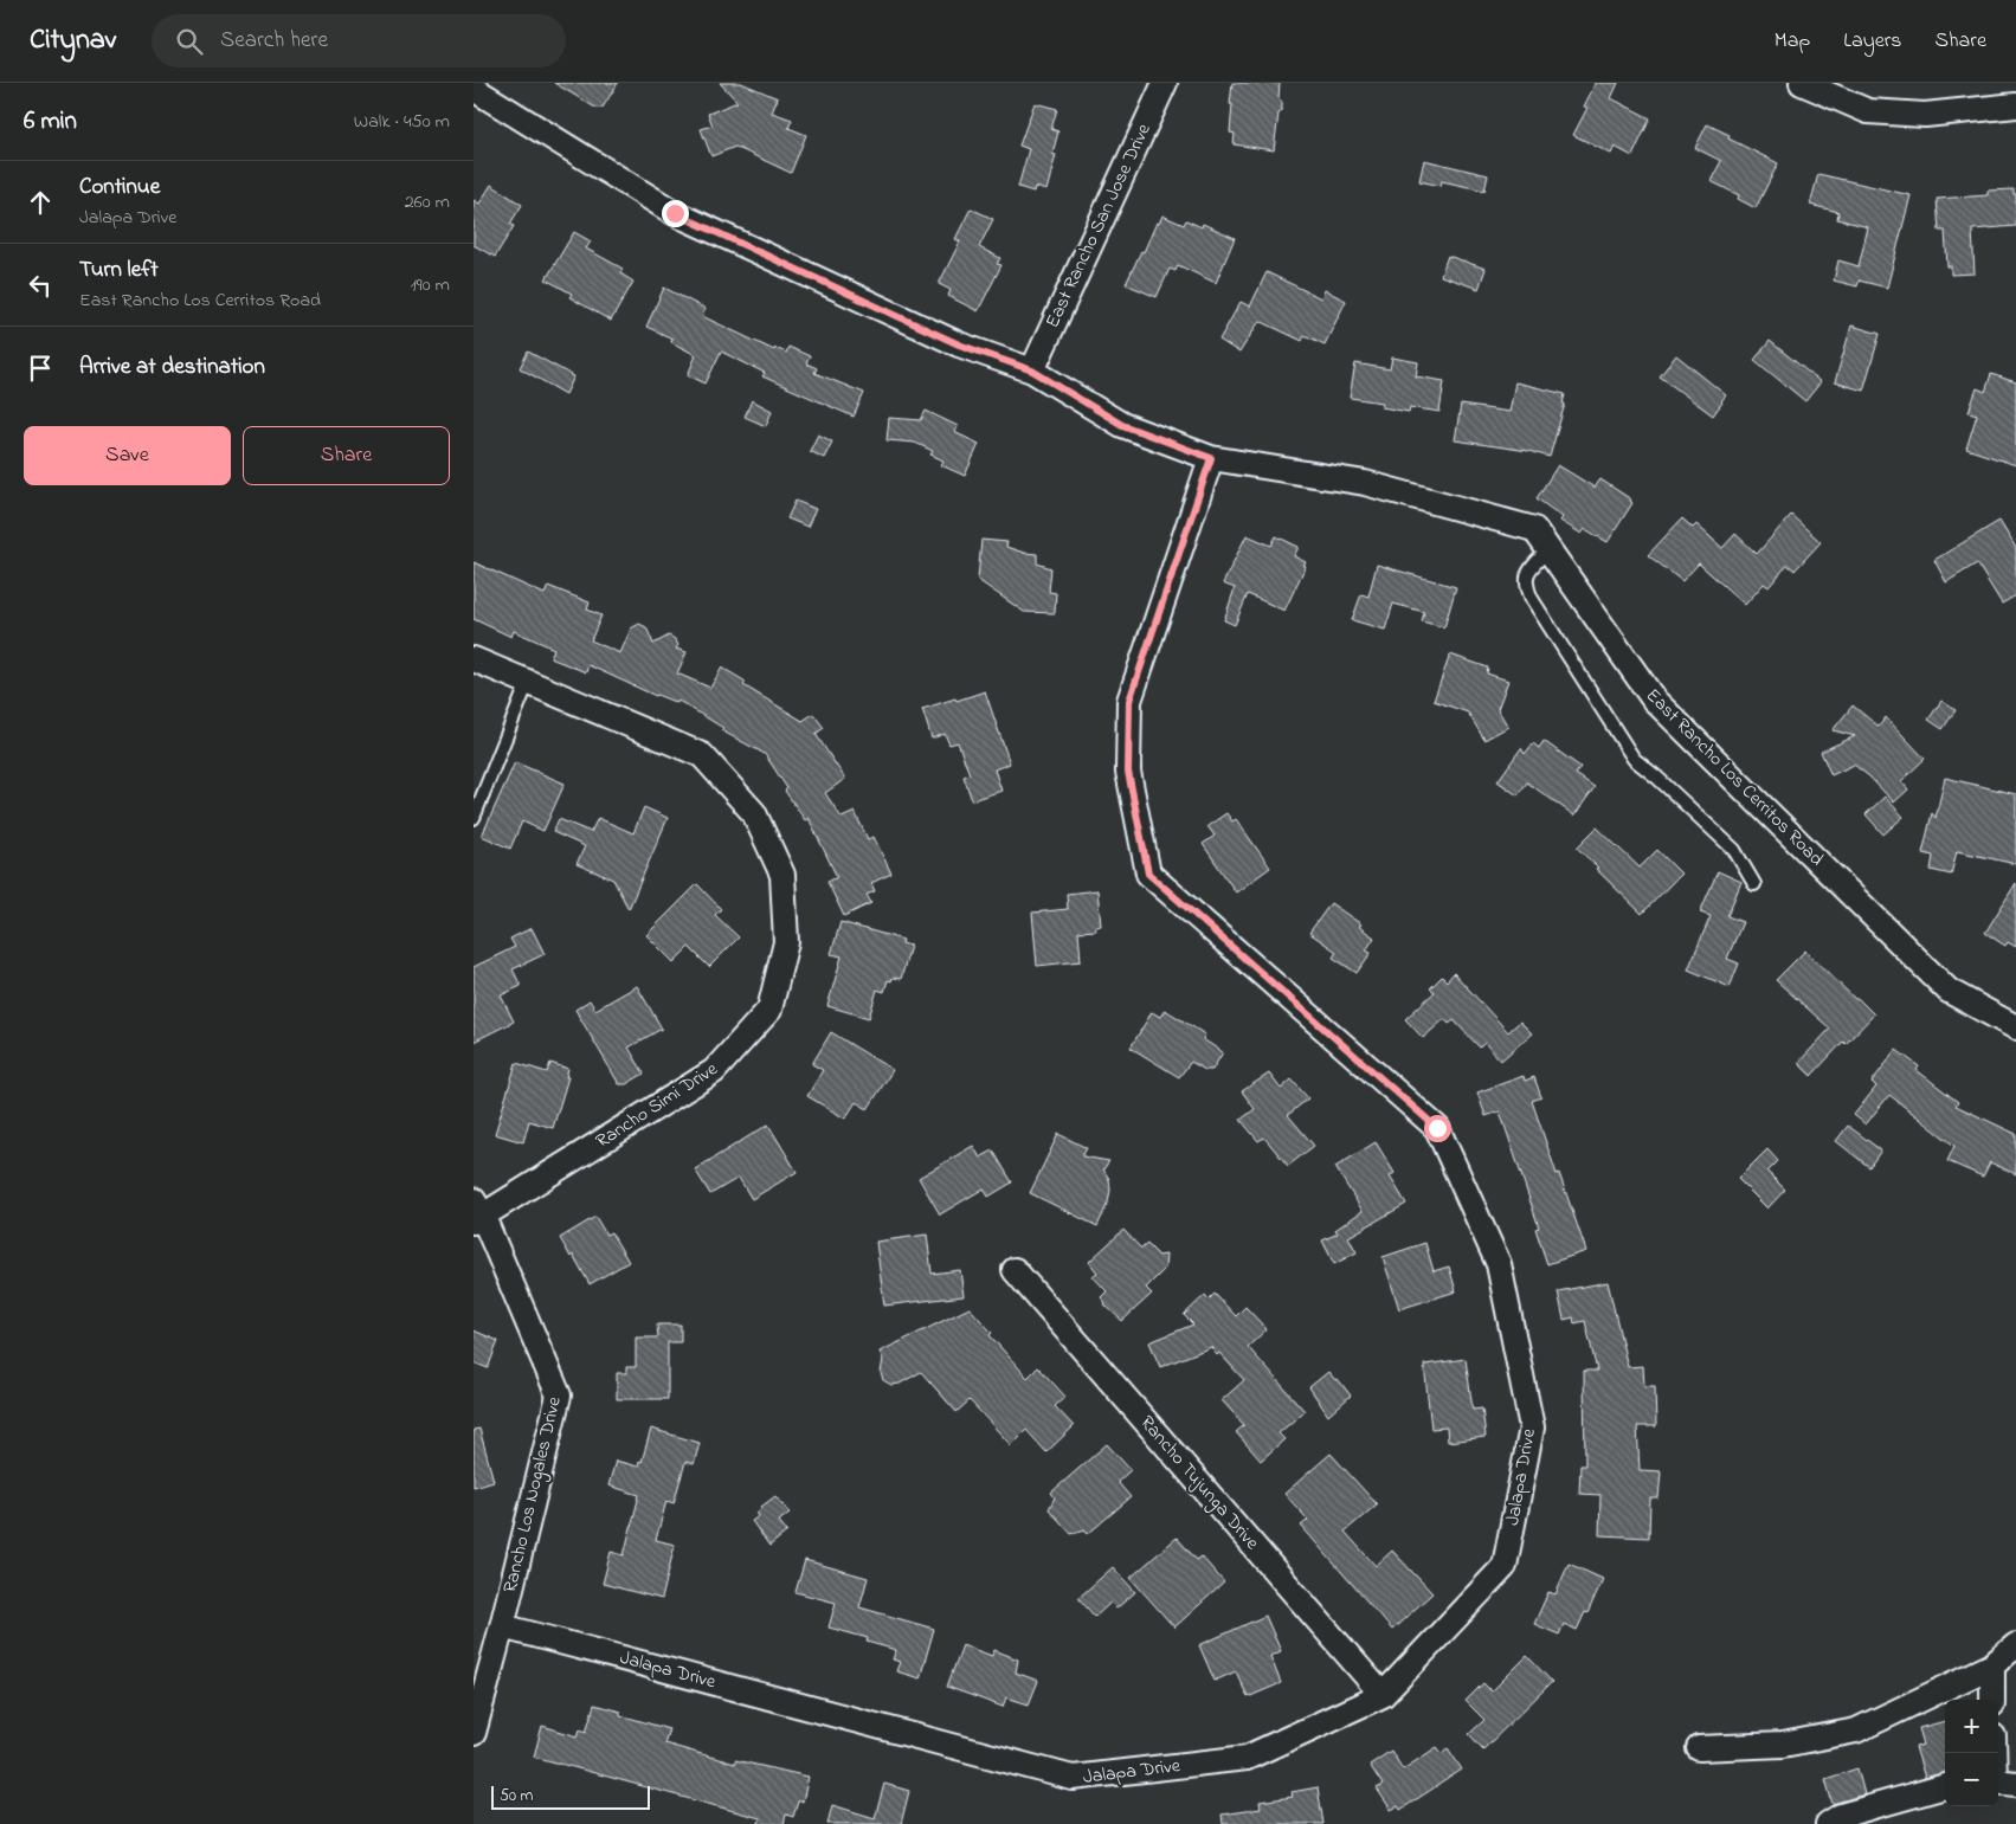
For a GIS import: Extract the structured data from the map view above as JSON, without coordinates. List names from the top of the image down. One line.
{"streets":{"street":["East Rancho San Jose Drive","East Rancho Los Cerritos Road","Rancho Simi Drive","Jalapa Drive","Rancho Tujunga Drive","Rancho Los Nogales Drive"]},"crossings":[["East Rancho San Jose Drive","East Rancho Los Cerritos Road"],["East Rancho Los Cerritos Road","Jalapa Drive"],["Rancho Simi Drive","Rancho Los Nogales Drive"],["Jalapa Drive","Rancho Tujunga Drive"],["Jalapa Drive","Rancho Los Nogales Drive"]],"scale_bar":"50 m","page":{"header":"Citynav","search":"Search here","nav":["Map","Layers","Share"],"heading":["6 min","Walk · 450 m"],"list":[["Continue","Jalapa Drive","260 m"],["Turn left","East Rancho Los Cerritos Road","190 m"],"Arrive at destination"],"buttons":["Save","Share"],"map_buttons":["+","−"],"scale":"50 m"}}
